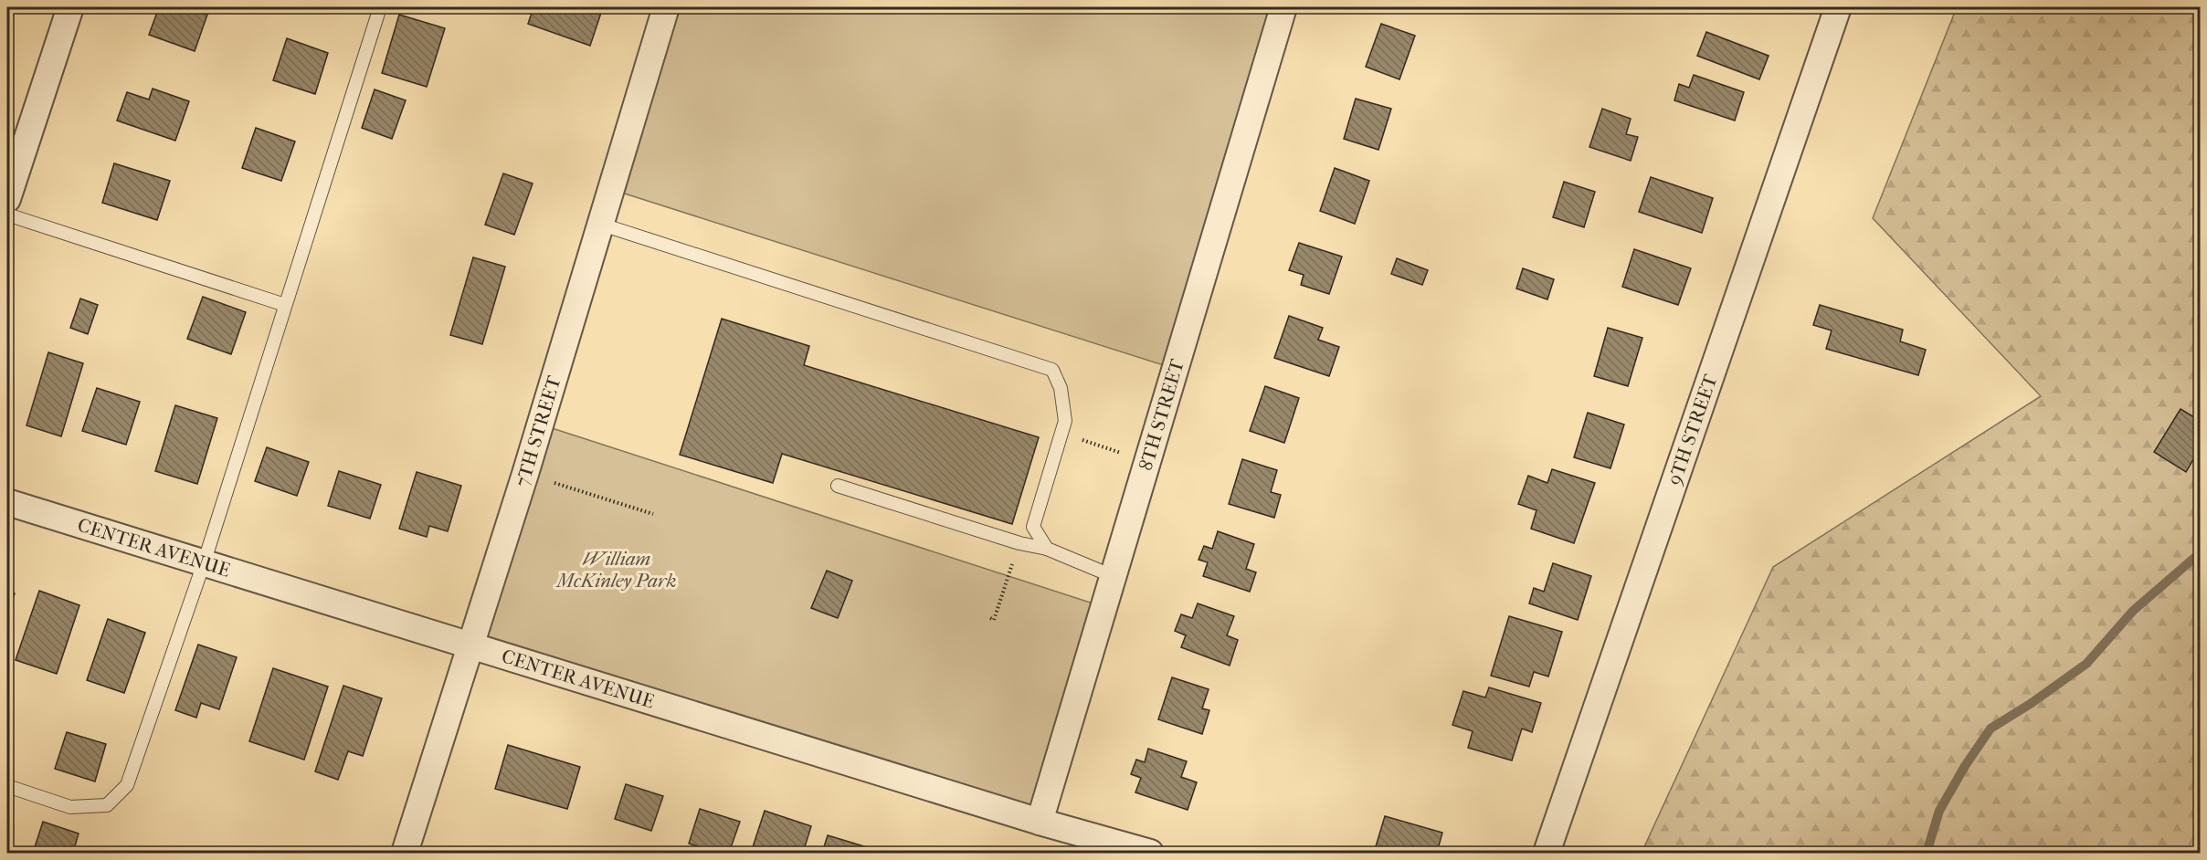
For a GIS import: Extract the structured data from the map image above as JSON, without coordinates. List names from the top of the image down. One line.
{"streets":{"street":["8TH STREET","9TH STREET","7TH STREET","CENTER AVENUE"]},"crossings":[["8TH STREET","CENTER AVENUE"],["7TH STREET","CENTER AVENUE"]],"parks":["William McKinley Park"]}
